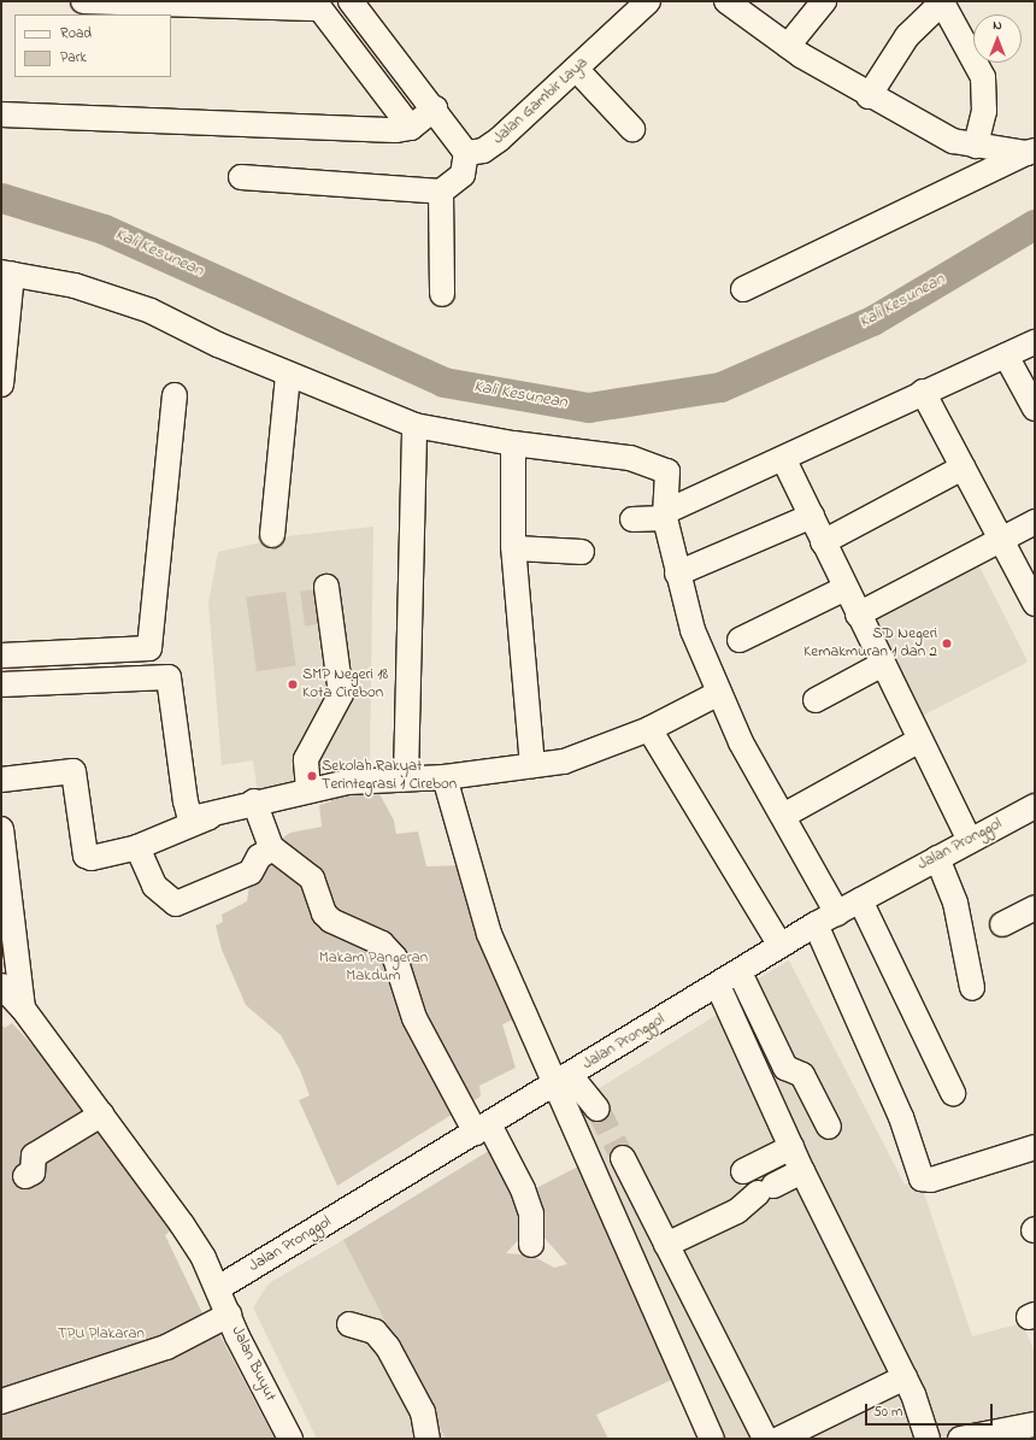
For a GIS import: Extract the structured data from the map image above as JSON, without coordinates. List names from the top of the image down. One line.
{"streets":{"street":["Jalan Gambir Laya","Jalan Pronggol","Jalan Buyut"]},"crossings":[["Jalan Pronggol","Jalan Buyut"]],"water":["Kali Kesunean"],"parks":["Makam Pangeran Makdum","TPU Plakaran"],"places":["SD Negeri Kemakmuran 1 dan 2","SMP Negeri 18 Kota Cirebon","Sekolah Rakyat Terintegrasi 1 Cirebon"],"legend":["Road","Park"],"scale_bar":"50 m","north":"top"}
